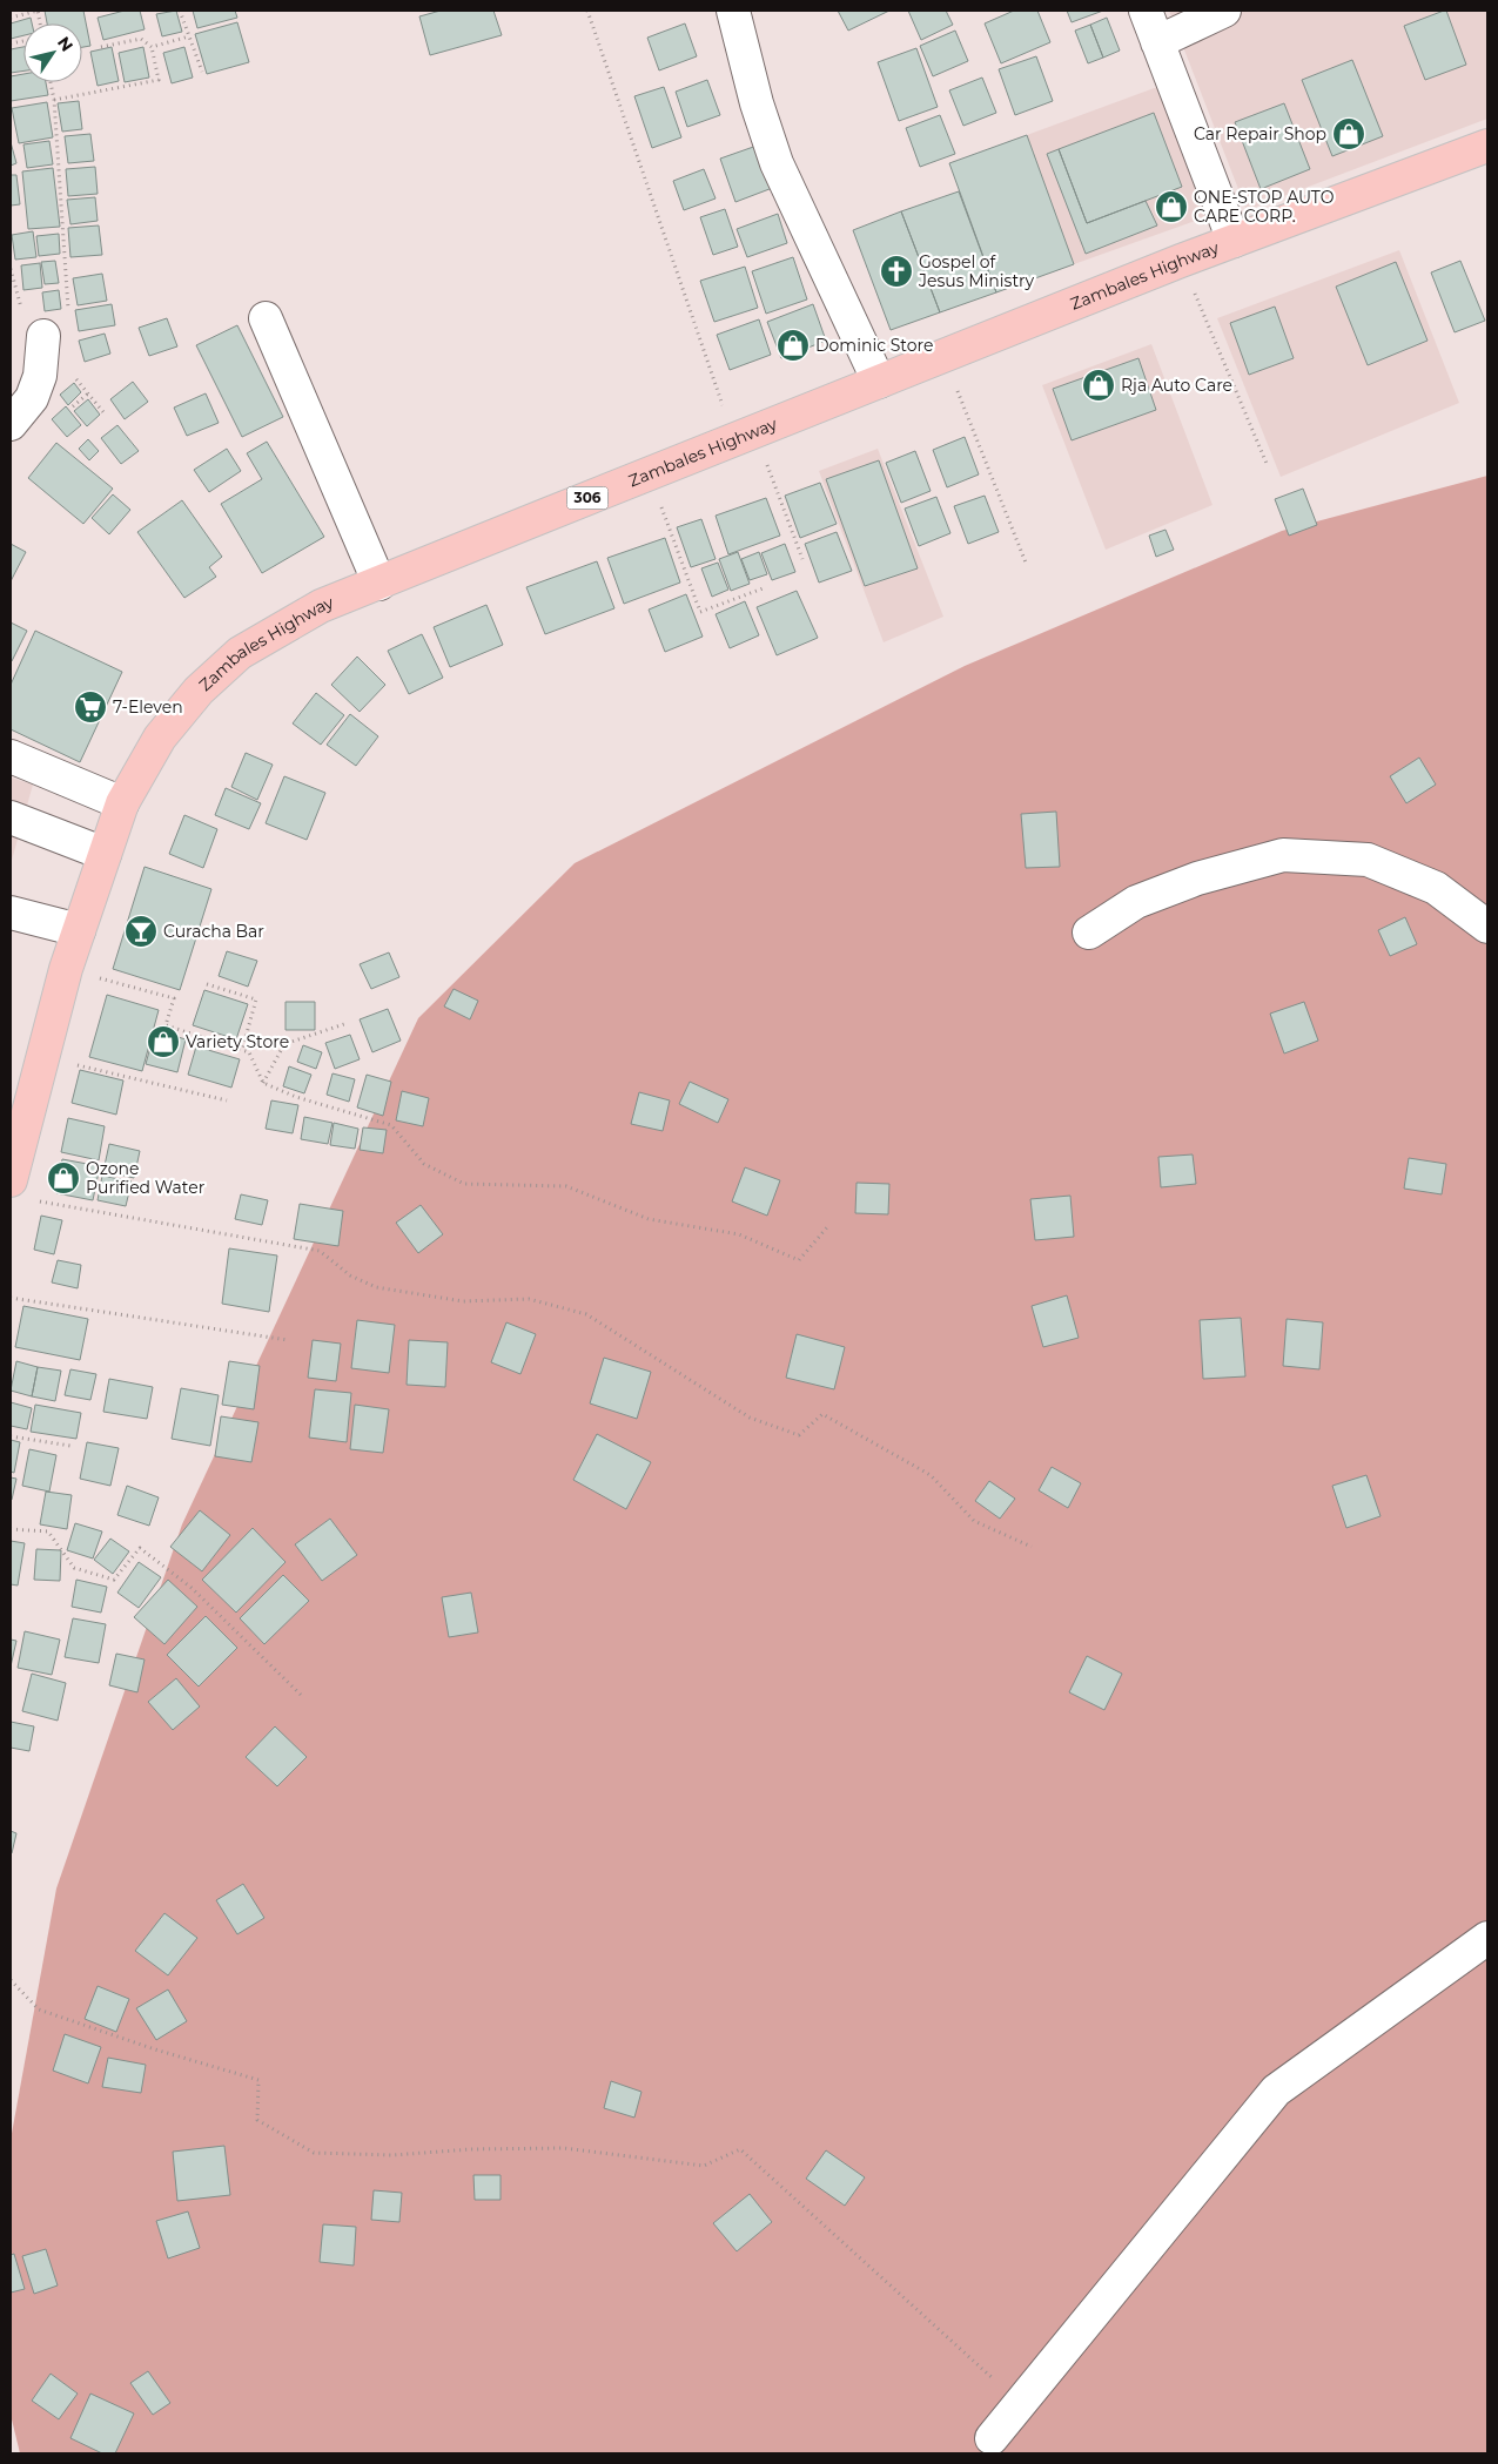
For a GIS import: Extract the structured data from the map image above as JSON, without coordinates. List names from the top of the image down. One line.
{"streets":{"main road":["Zambales Highway","306"]},"places":{"shop":["Car Repair Shop","ONE-STOP AUTO CARE CORP.","Dominic Store","Rja Auto Care","Variety Store","Ozone Purified Water"],"church":["Gospel of Jesus Ministry"],"supermarket":["7-Eleven"],"bar":["Curacha Bar"]},"north":"top right"}
